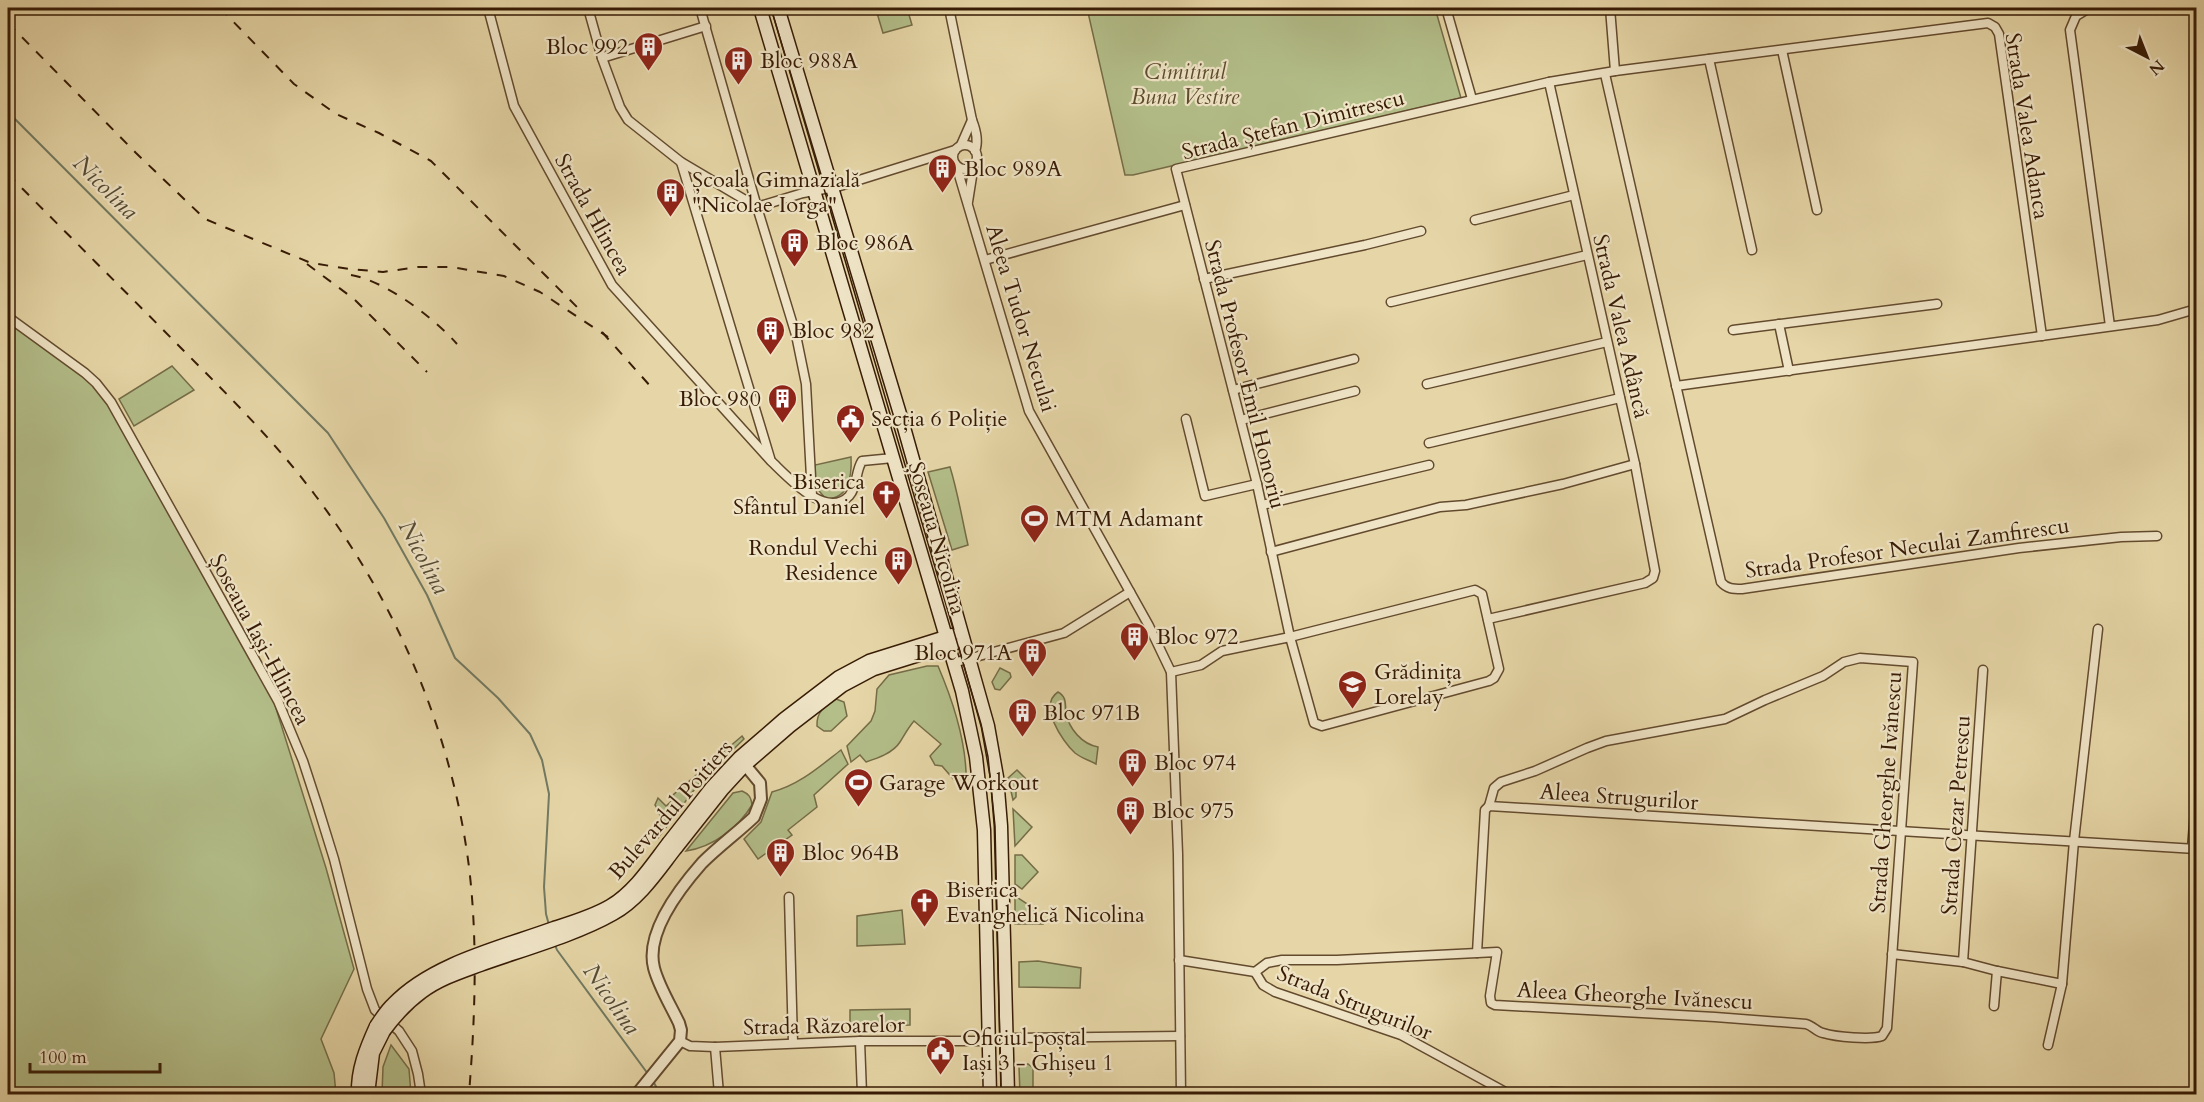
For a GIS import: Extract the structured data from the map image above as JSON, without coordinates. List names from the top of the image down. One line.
{"streets":{"main road":["Șoseaua Nicolina","Bulevardul Poitiers"],"street":["Strada Ștefan Dimitrescu","Strada Valea Adanca","Strada Hlincea","Aleea Tudor Neculai","Strada Valea Adâncă","Strada Profesor Emil Honoriu","Strada Profesor Neculai Zamfirescu","Șoseaua Iași-Hlincea","Strada Gheorghe Ivănescu","Aleea Strugurilor","Strada Cezar Petrescu","Aleea Gheorghe Ivănescu","Strada Strugurilor","Strada Răzoarelor"]},"crossings":[["Strada Ștefan Dimitrescu","Strada Valea Adanca"],["Strada Ștefan Dimitrescu","Strada Valea Adâncă"],["Strada Ștefan Dimitrescu","Strada Profesor Emil Honoriu"],["Strada Valea Adanca","Strada Valea Adâncă"],["Strada Valea Adanca","Strada Profesor Neculai Zamfirescu"],["Strada Hlincea","Șoseaua Nicolina"],["Aleea Tudor Neculai","Strada Răzoarelor"],["Strada Valea Adâncă","Strada Profesor Emil Honoriu"],["Șoseaua Nicolina","Bulevardul Poitiers"],["Șoseaua Nicolina","Strada Răzoarelor"],["Strada Gheorghe Ivănescu","Aleea Strugurilor"],["Strada Gheorghe Ivănescu","Aleea Gheorghe Ivănescu"],["Aleea Strugurilor","Strada Cezar Petrescu"]],"water":["Nicolina"],"parks":["Cimitirul Buna Vestire"],"places":{"building":["Bloc 992","Bloc 988A","Bloc 989A","Școala Gimnazială \"Nicolae Iorga\"","Bloc 986A","Bloc 982","Bloc 980","Rondul Vechi Residence","Bloc 972","Bloc 971A","Bloc 971B","Bloc 974","Bloc 975","Bloc 964B"],"public building":["Secția 6 Poliție","Oficiul poștal Iași 3 - Ghișeu 1"],"church":["Biserica Sfântul Daniel","Biserica Evanghelică Nicolina"],"sports":["MTM Adamant","Garage Workout"],"school or university":["Grădinița Lorelay"]},"scale_bar":"100 m","north":"bottom right"}
